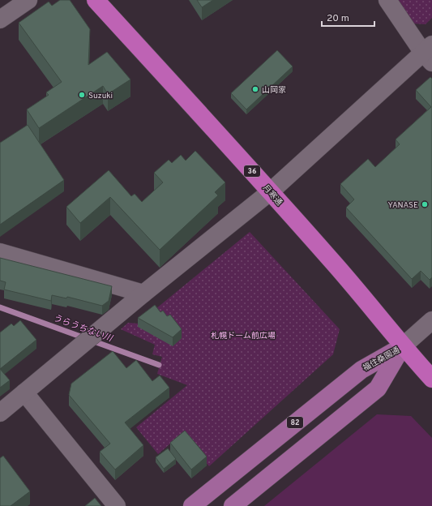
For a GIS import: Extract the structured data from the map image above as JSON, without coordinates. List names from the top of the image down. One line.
{"streets":{"highway":["36","月寒通"],"main road":["福住桑園通","82"]},"crossings":[["月寒通","福住桑園通"]],"water":["うらうちない川"],"parks":["札幌ドーム前広場"],"places":["山岡家","Suzuki","YANASE"],"scale_bar":"20 m"}
